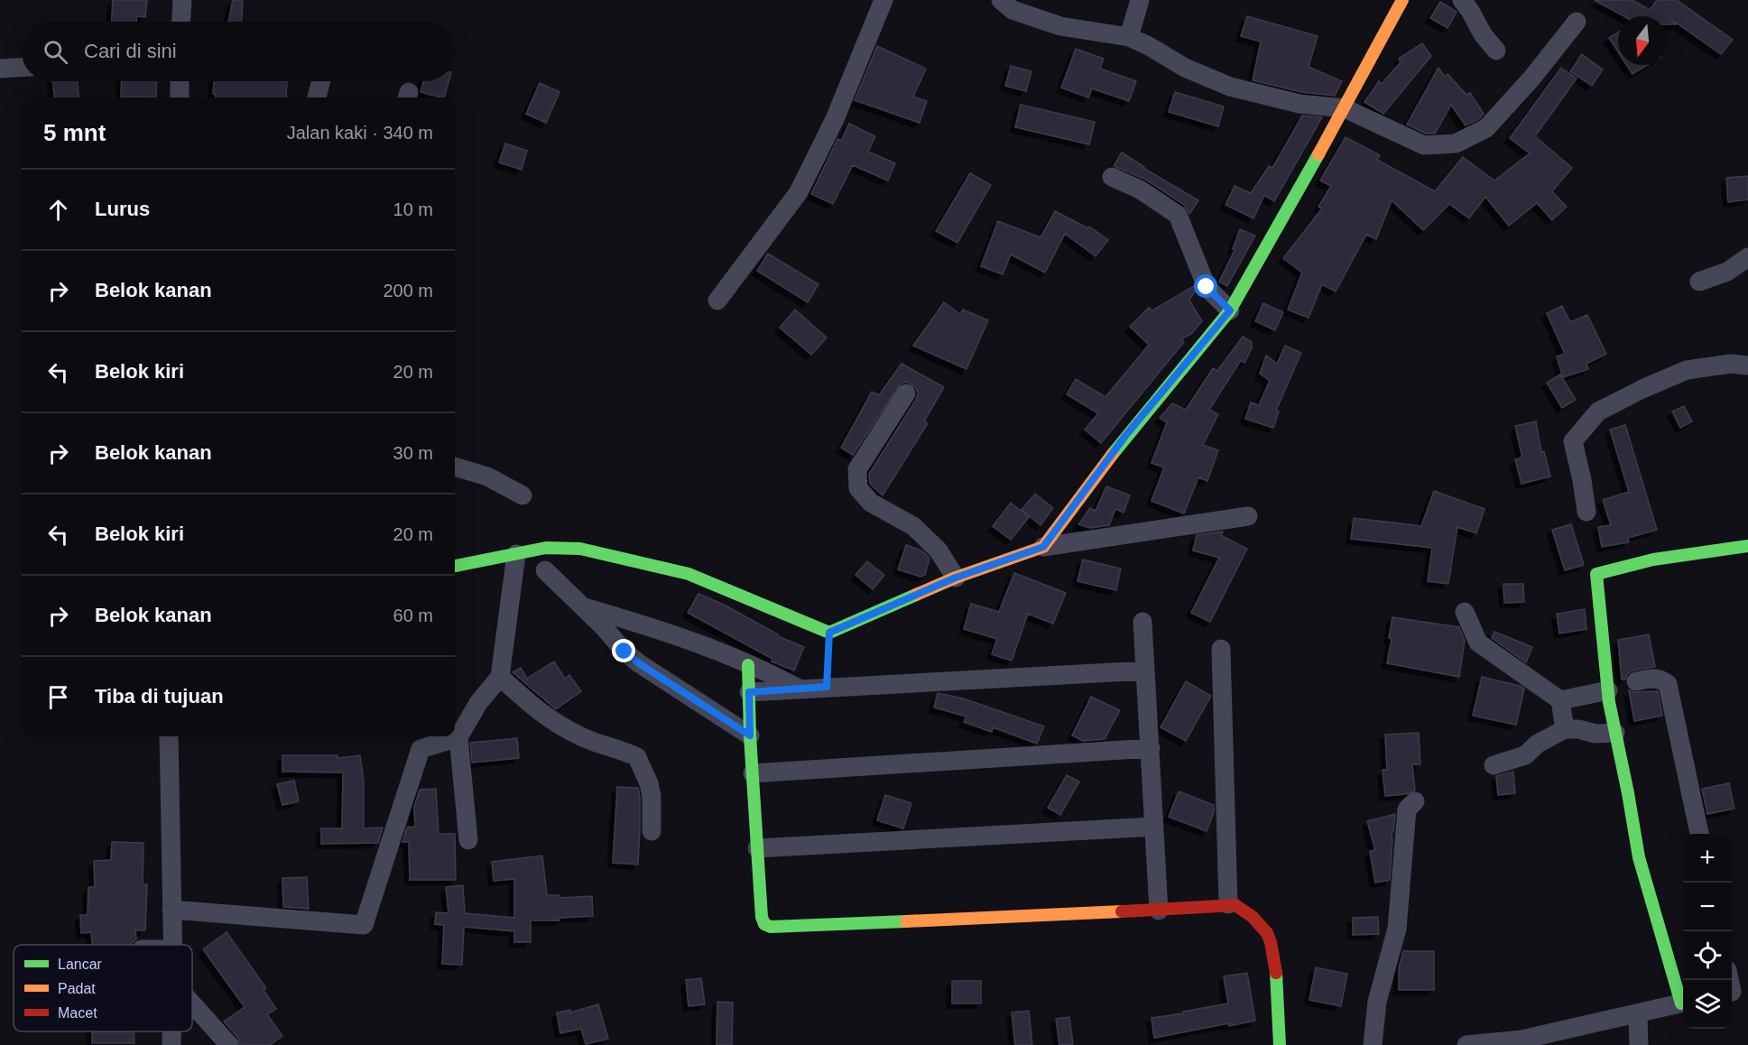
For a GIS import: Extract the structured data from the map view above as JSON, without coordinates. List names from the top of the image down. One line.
{"legend":["Lancar","Padat","Macet"],"north":"bottom","page":{"search":"Cari di sini","heading":["5 mnt","Jalan kaki · 340 m"],"list":[["Lurus","10 m"],["Belok kanan","200 m"],["Belok kiri","20 m"],["Belok kanan","30 m"],["Belok kiri","20 m"],["Belok kanan","60 m"],"Tiba di tujuan"],"map_buttons":["+","−"]}}
